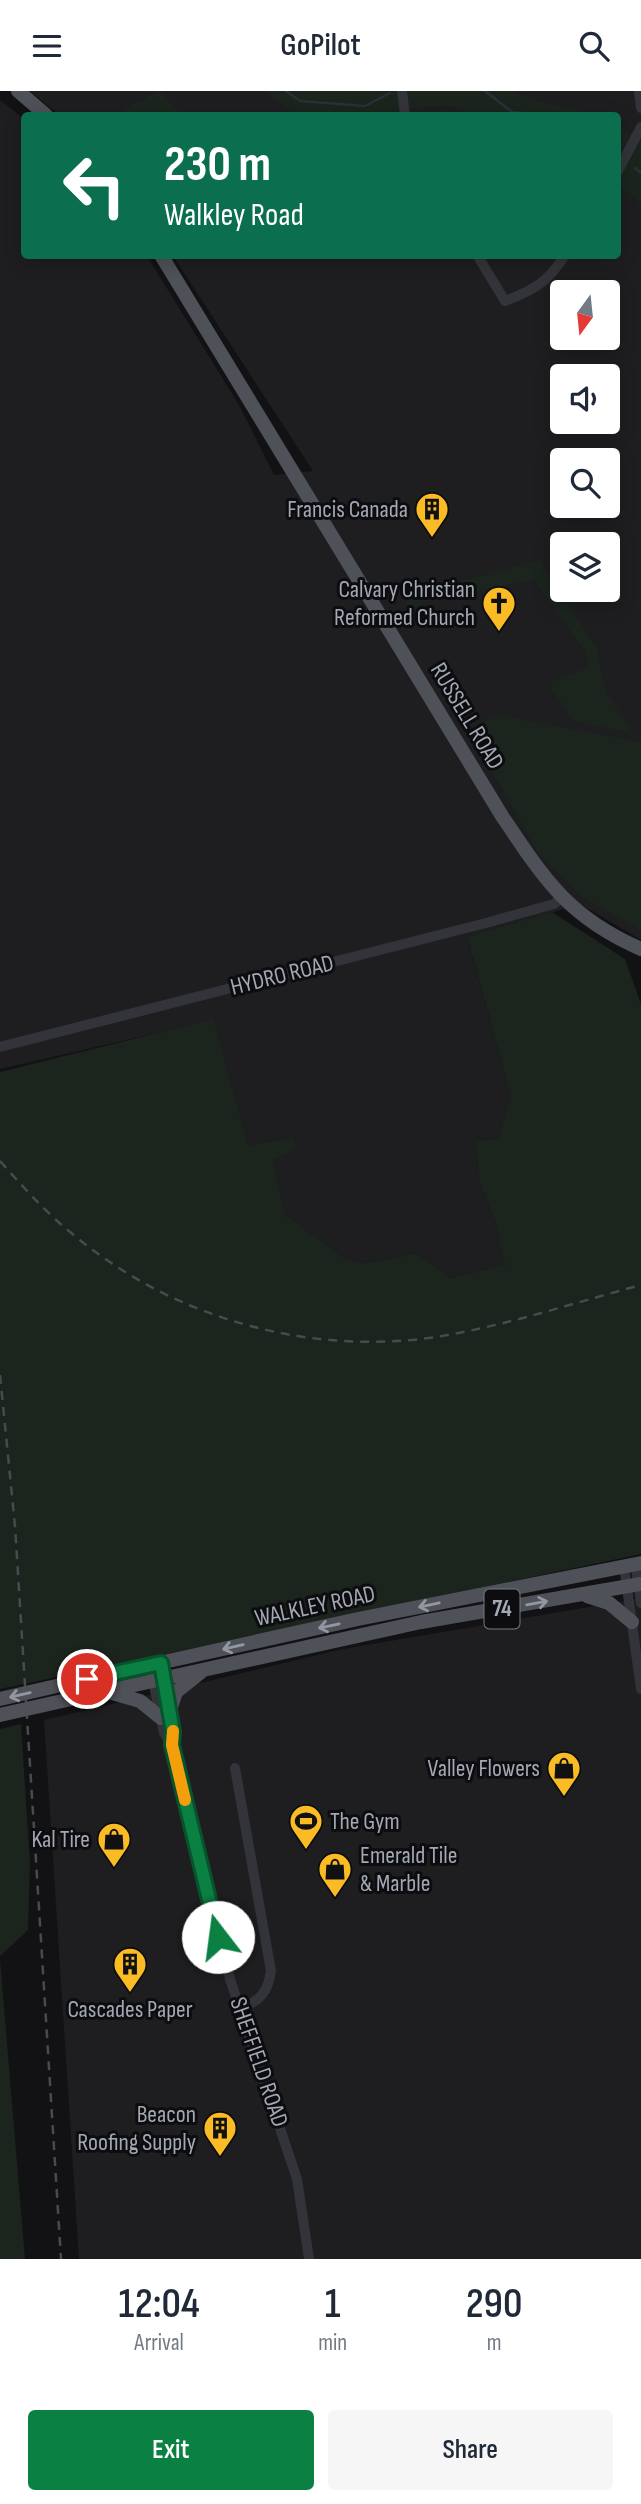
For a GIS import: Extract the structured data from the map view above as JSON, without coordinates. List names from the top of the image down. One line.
{"streets":{"main road":["RUSSELL ROAD","WALKLEY ROAD","74"],"street":["HYDRO ROAD","SHEFFIELD ROAD"]},"crossings":[["RUSSELL ROAD","HYDRO ROAD"],["WALKLEY ROAD","SHEFFIELD ROAD"]],"places":{"building":["Francis Canada","Cascades Paper","Beacon Roofing Supply"],"church":["Calvary Christian Reformed Church"],"shop":["Valley Flowers","Kal Tire","Emerald Tile & Marble"],"sports":["The Gym"]},"north":"bottom","page":{"header":"GoPilot","turn":["230 m","Walkley Road"],"eta":["12:04","Arrival","1","min","290","m"],"buttons":["Exit","Share"]}}
